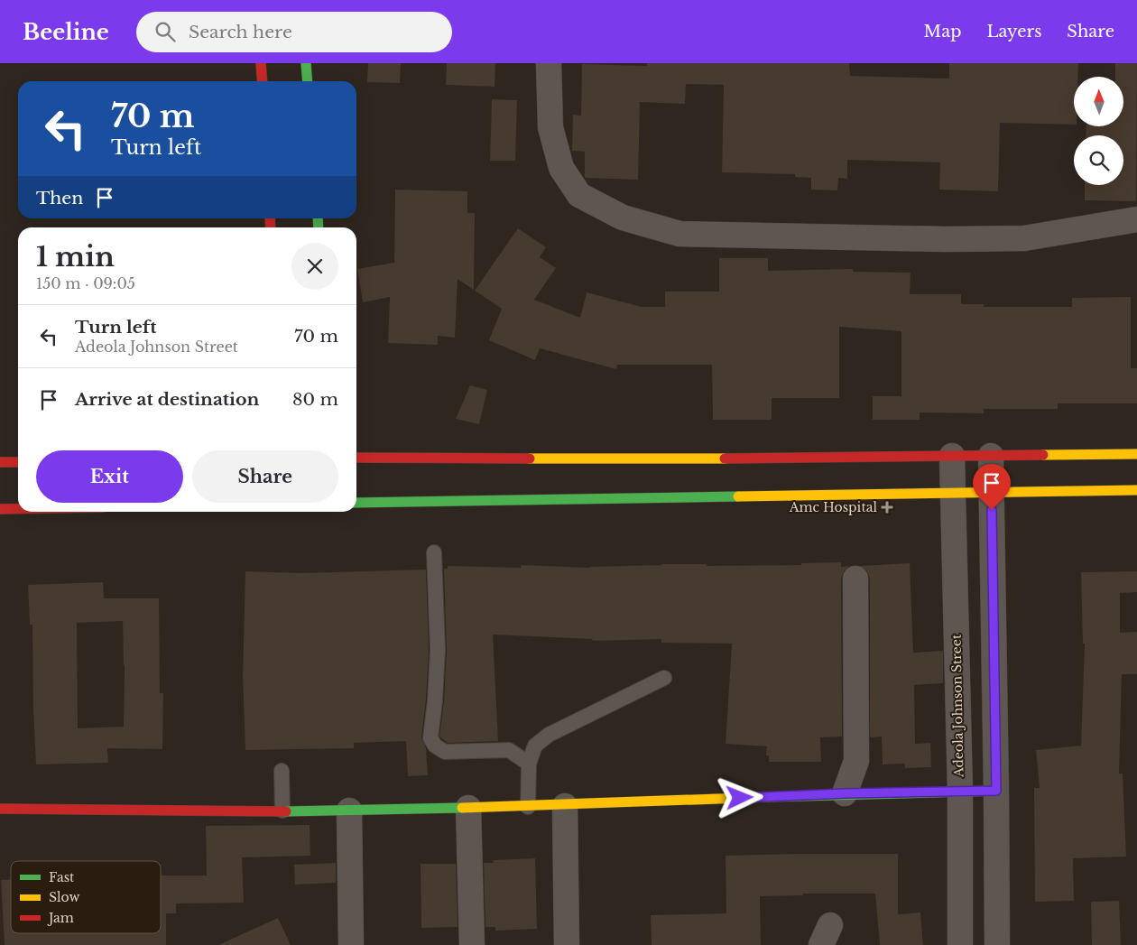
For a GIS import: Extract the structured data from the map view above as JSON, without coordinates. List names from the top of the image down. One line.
{"streets":{"street":["Adeola Johnson Street"]},"places":{"health":["Amc Hospital"]},"legend":["Fast","Slow","Jam"],"north":"top","page":{"header":"Beeline","search":"Search here","nav":["Map","Layers","Share"],"turn":["70 m","Turn left"],"then":"Then","heading":["1 min","150 m · 09:05"],"list":[{"name":"Turn left","note":"Adeola Johnson Street","value":"70 m"},{"name":"Arrive at destination","value":"80 m"}],"buttons":["Exit","Share"]}}
